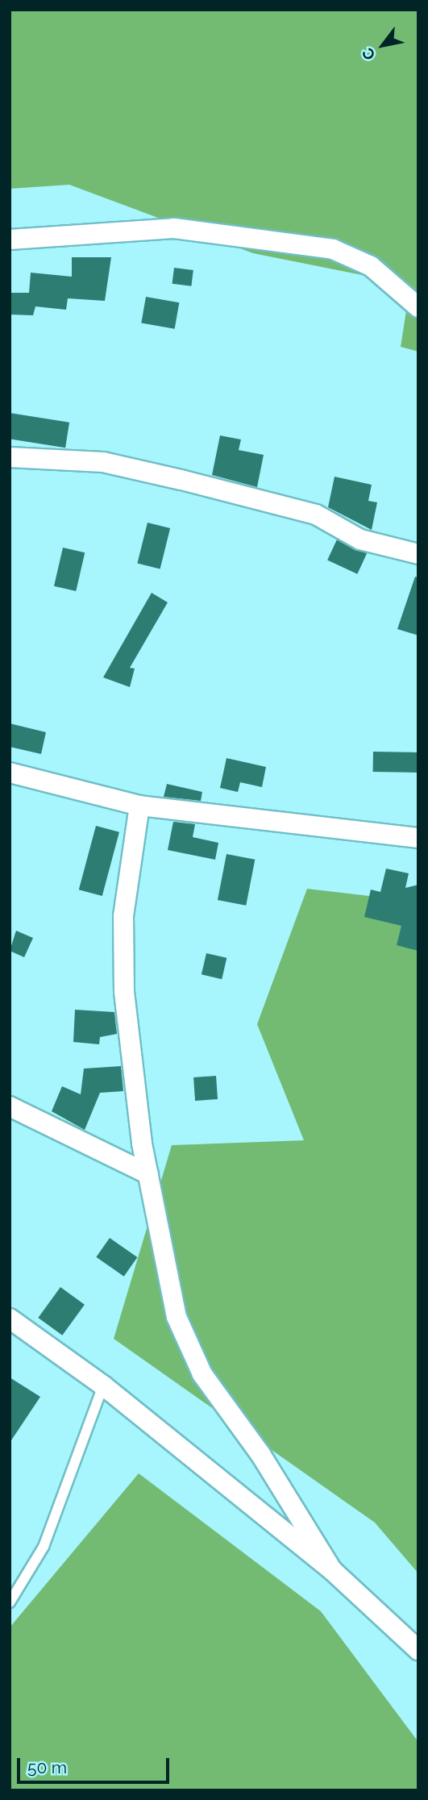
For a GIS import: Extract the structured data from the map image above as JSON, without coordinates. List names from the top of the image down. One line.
{"scale_bar":"50 m","north":"bottom left"}
